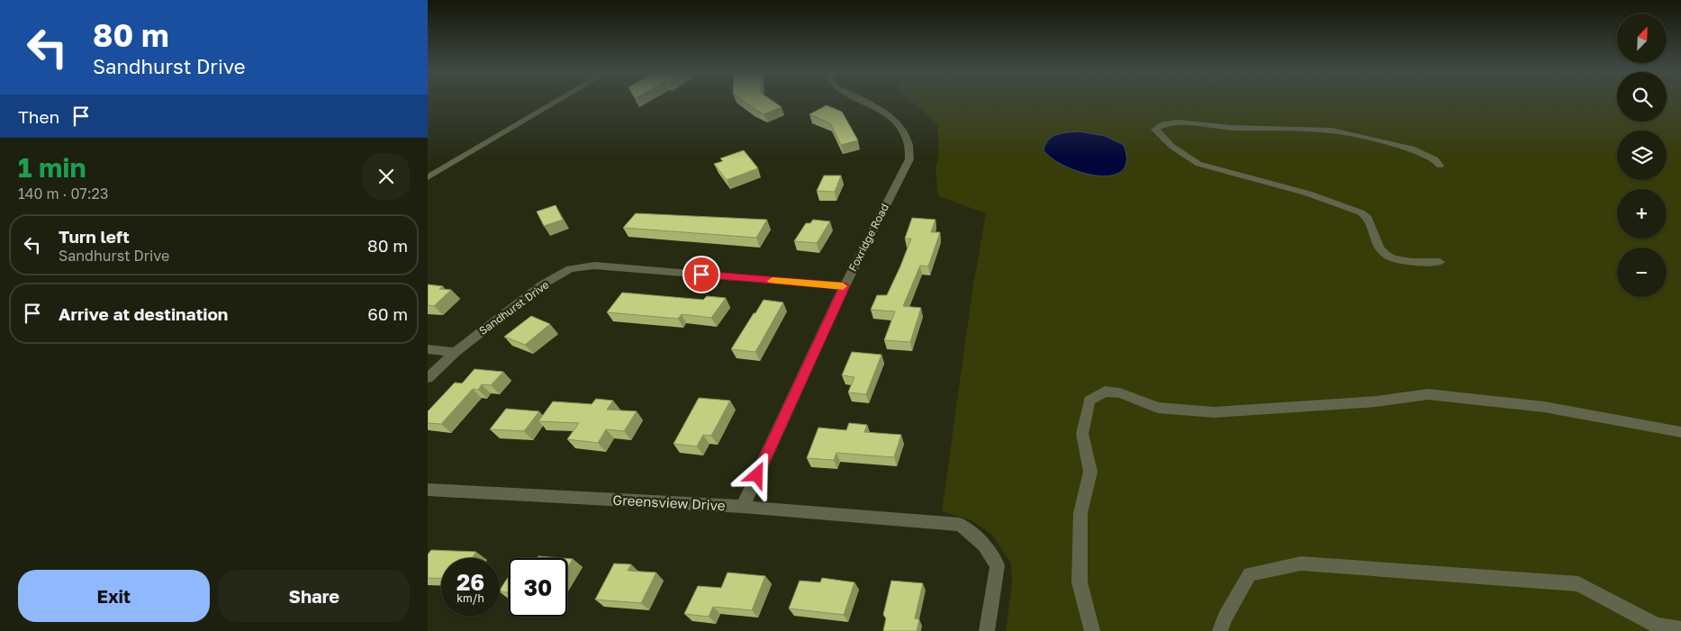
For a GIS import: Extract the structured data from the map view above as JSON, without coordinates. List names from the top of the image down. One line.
{"streets":{"street":["Foxridge Road","Sandhurst Drive","Greensview Drive"]},"crossings":[["Foxridge Road","Sandhurst Drive"],["Foxridge Road","Greensview Drive"]],"north":"top right","page":{"turn":["80 m","Sandhurst Drive"],"map_buttons":["+","−"],"then":"Then","heading":["1 min","140 m · 07:23"],"list":[{"name":"Turn left","note":"Sandhurst Drive","value":"80 m"},{"name":"Arrive at destination","value":"60 m"}],"speed":"26 km/h","limit":"30","buttons":["Exit","Share"]}}
